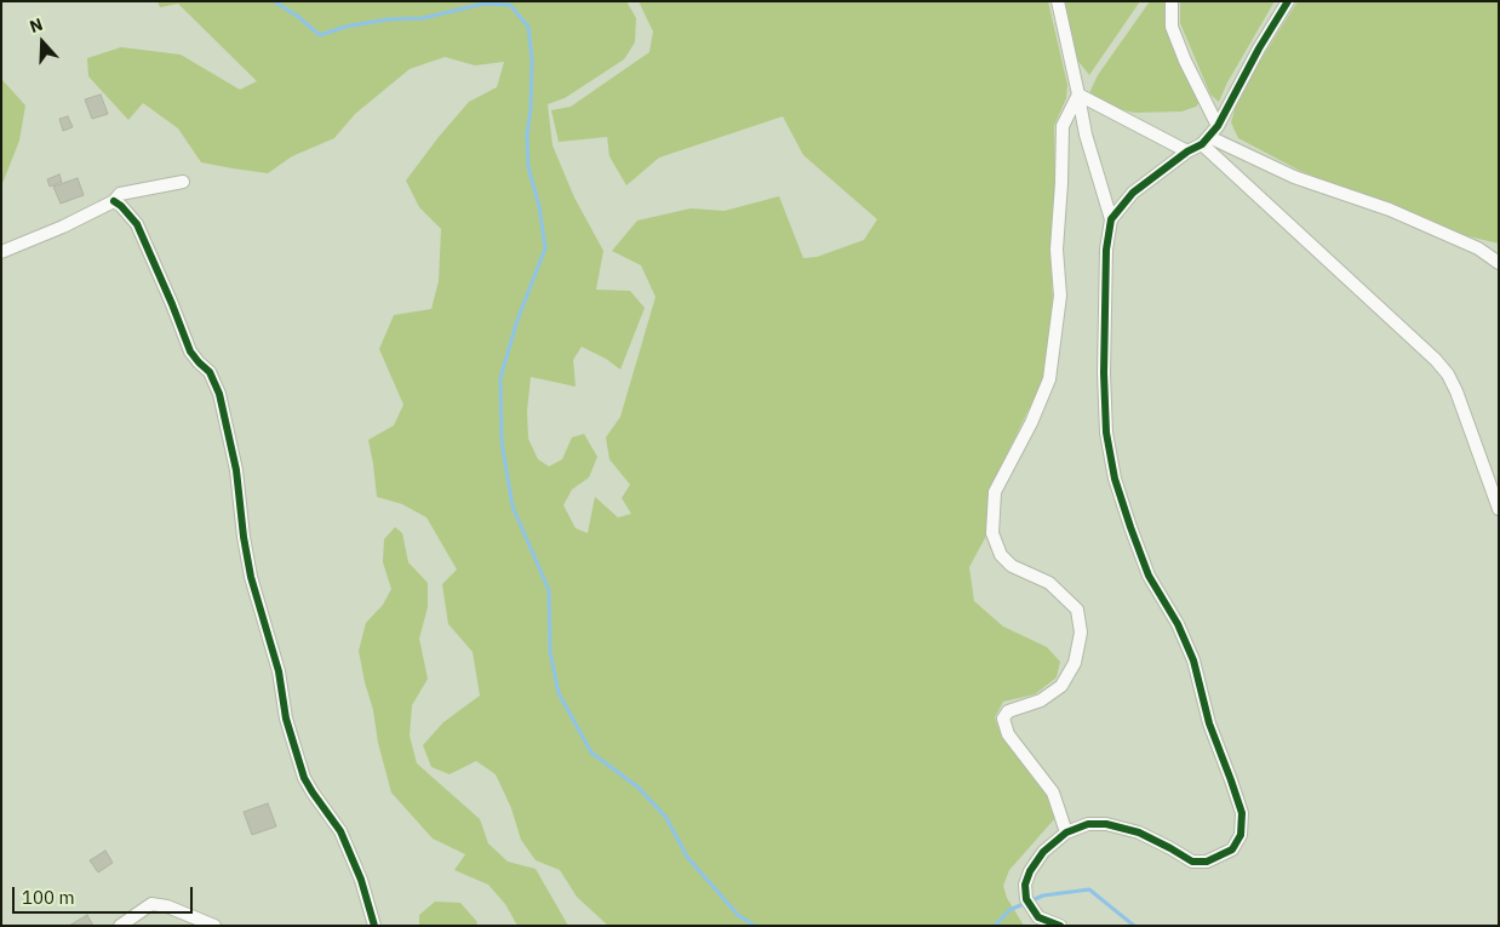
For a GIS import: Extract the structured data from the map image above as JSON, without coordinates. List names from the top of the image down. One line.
{"scale_bar":"100 m","north":"top"}
